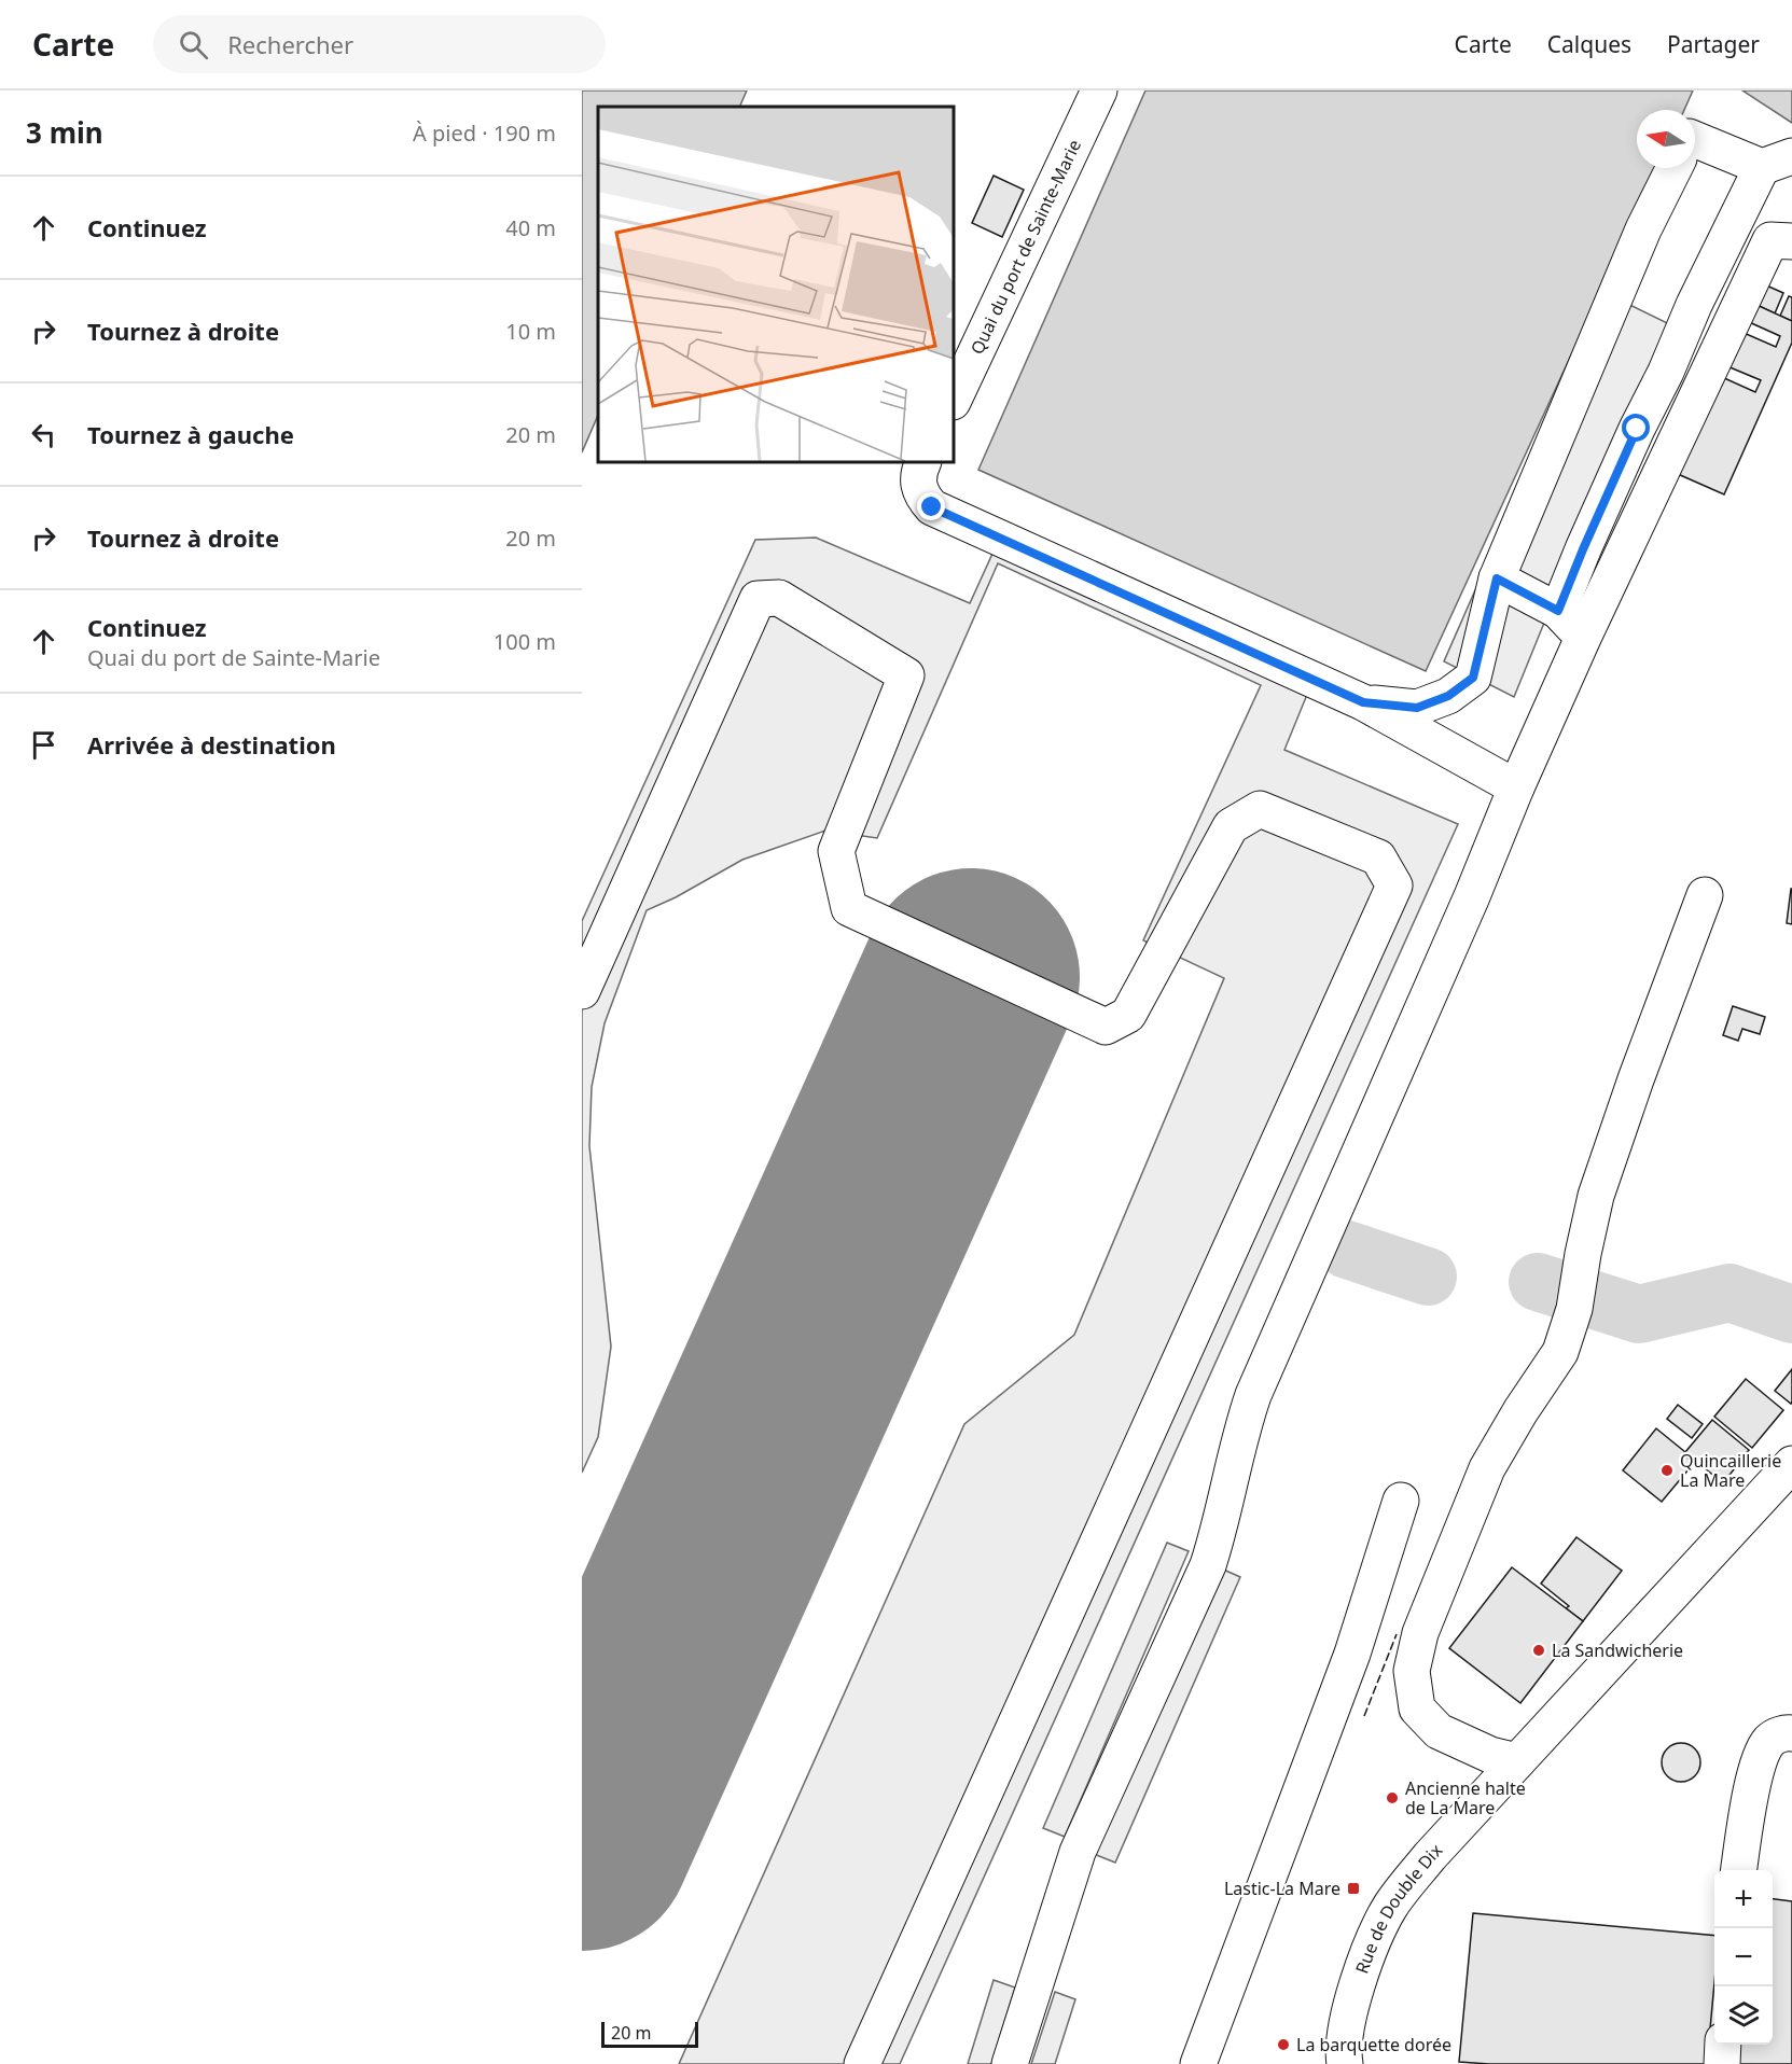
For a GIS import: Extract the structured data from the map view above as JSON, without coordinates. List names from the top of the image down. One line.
{"streets":{"street":["Quai du port de Sainte-Marie","Rue de Double Dix"]},"places":{"other":["Quincaillerie La Mare","La Sandwicherie","Ancienne halte de La Mare","La barquette dorée"],"transit":["Lastic-La Mare"]},"scale_bar":"20 m","north":"left","page":{"header":"Carte","search":"Rechercher","nav":["Carte","Calques","Partager"],"heading":["3 min","À pied · 190 m"],"list":[["Continuez","40 m"],["Tournez à droite","10 m"],["Tournez à gauche","20 m"],["Tournez à droite","20 m"],["Continuez","Quai du port de Sainte-Marie","100 m"],"Arrivée à destination"],"map_buttons":["+","−"],"scale":"20 m"}}
